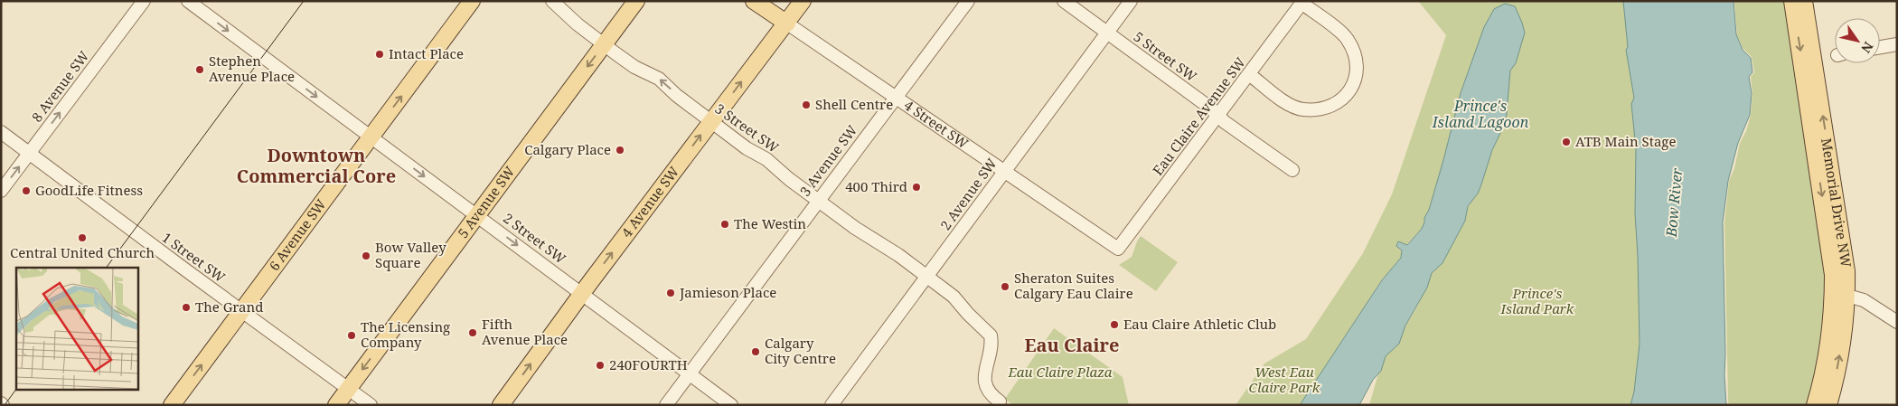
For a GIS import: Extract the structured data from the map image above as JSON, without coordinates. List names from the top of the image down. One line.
{"streets":{"main road":["4 Street SW","5 Avenue SW","4 Avenue SW","Memorial Drive NW","6 Avenue SW"],"street":["5 Street SW","8 Avenue SW","Eau Claire Avenue SW","3 Street SW","3 Avenue SW","2 Avenue SW","2 Street SW","1 Street SW"]},"crossings":[["5 Street SW","Eau Claire Avenue SW"],["5 Street SW","2 Avenue SW"],["8 Avenue SW","1 Street SW"],["Eau Claire Avenue SW","4 Street SW"],["4 Street SW","3 Avenue SW"],["4 Street SW","2 Avenue SW"],["4 Street SW","4 Avenue SW"],["3 Street SW","3 Avenue SW"],["3 Street SW","2 Avenue SW"],["3 Street SW","5 Avenue SW"],["3 Street SW","4 Avenue SW"],["3 Avenue SW","2 Street SW"],["5 Avenue SW","2 Street SW"],["5 Avenue SW","1 Street SW"],["4 Avenue SW","2 Street SW"],["6 Avenue SW","2 Street SW"],["6 Avenue SW","1 Street SW"]],"one_way":["8 Avenue SW","5 Avenue SW","4 Avenue SW","6 Avenue SW","2 Street SW"],"districts":["Downtown Commercial Core","Eau Claire"],"water":["Prince's Island Lagoon","Bow River"],"parks":["Prince's Island Park","Eau Claire Plaza","West Eau Claire Park"],"places":["Intact Place","Stephen Avenue Place","Shell Centre","ATB Main Stage","Calgary Place","400 Third","GoodLife Fitness","The Westin","Central United Church","Bow Valley Square","Sheraton Suites Calgary Eau Claire","Jamieson Place","The Grand","Eau Claire Athletic Club","Fifth Avenue Place","The Licensing Company","Calgary City Centre","240FOURTH"],"north":"bottom right"}
